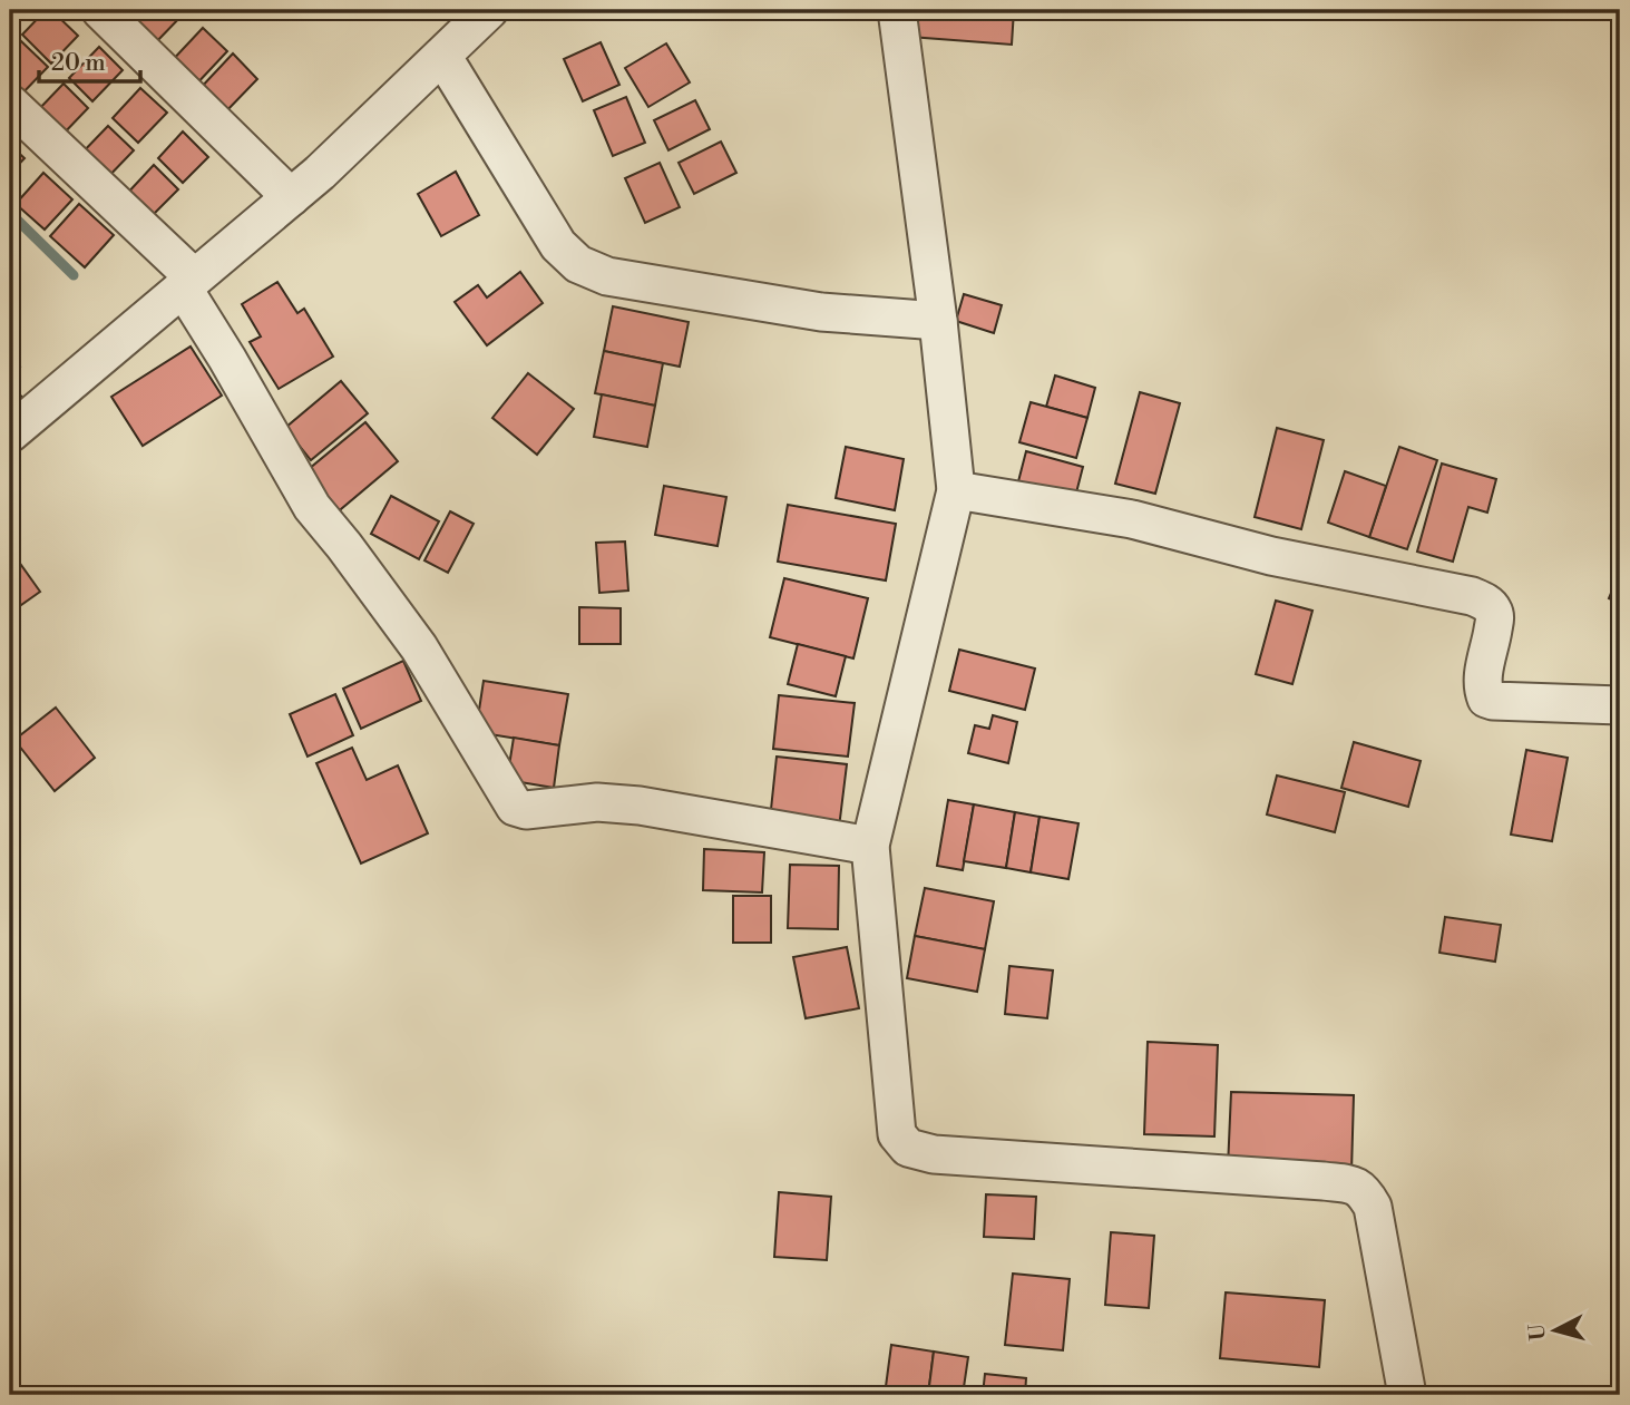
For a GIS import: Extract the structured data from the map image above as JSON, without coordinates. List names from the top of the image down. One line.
{"scale_bar":"20 m","north":"left"}
